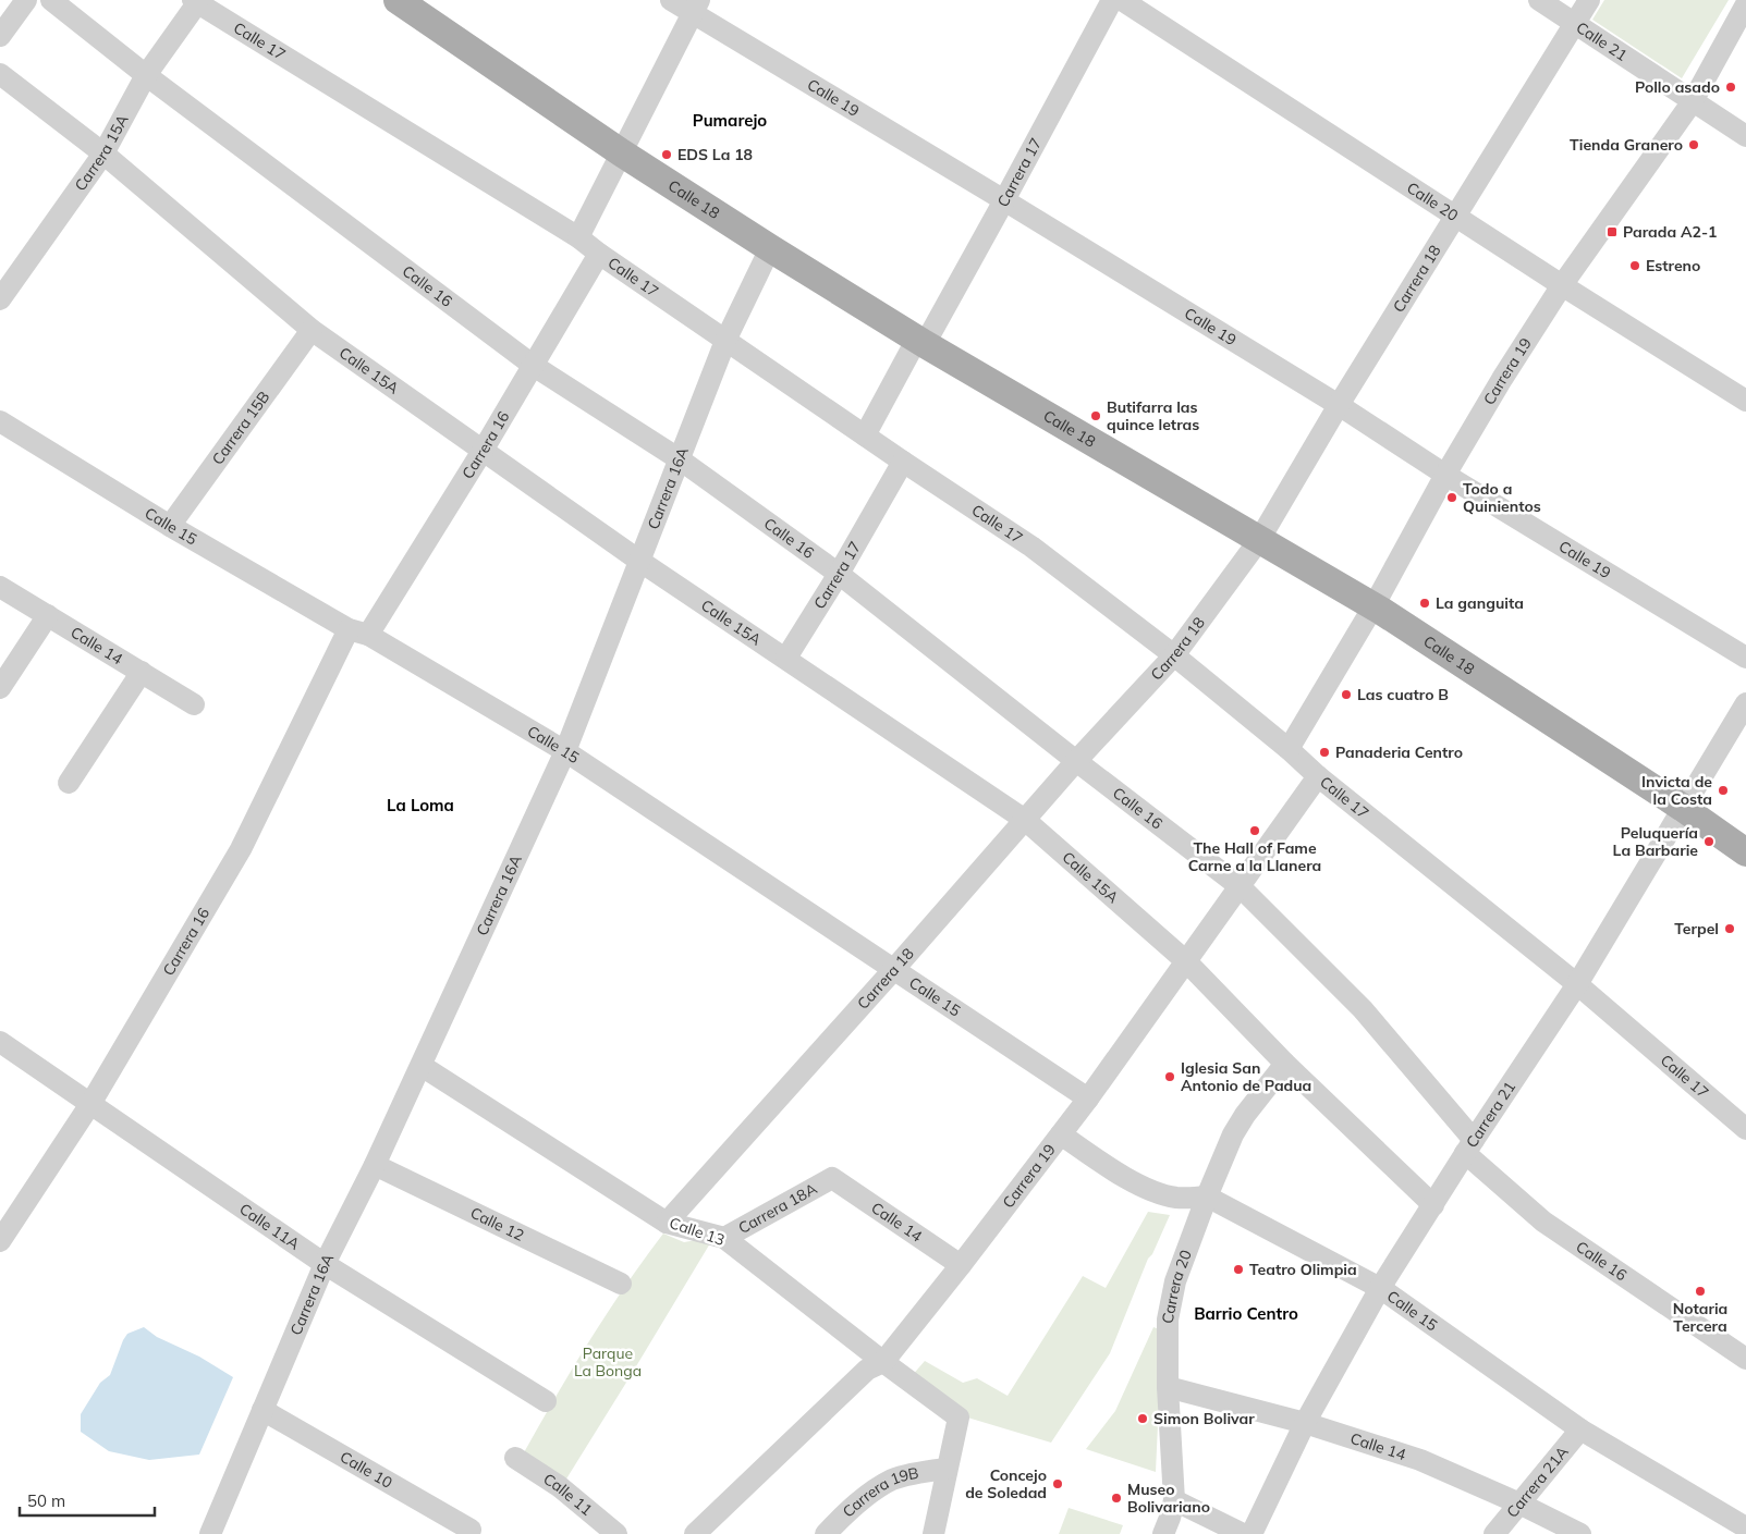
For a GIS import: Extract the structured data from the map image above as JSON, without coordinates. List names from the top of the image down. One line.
{"streets":{"main road":["Calle 18"],"street":["Calle 21","Calle 17","Calle 19","Carrera 15A","Carrera 17","Calle 20","Carrera 18","Calle 16","Calle 15A","Carrera 19","Carrera 15B","Carrera 16","Carrera 16A","Calle 15","Calle 14","Carrera 21","Carrera 18A","Calle 12","Calle 11A","Calle 13","Carrera 20","Calle 10","Carrera 21A","Calle 11","Carrera 19B"]},"crossings":[["Calle 21","Carrera 18"],["Calle 21","Carrera 19"],["Calle 17","Carrera 15A"],["Calle 17","Carrera 17"],["Calle 17","Carrera 18"],["Calle 17","Carrera 19"],["Calle 17","Carrera 16"],["Calle 17","Carrera 16A"],["Calle 17","Carrera 21"],["Calle 19","Carrera 17"],["Calle 19","Carrera 18"],["Calle 19","Carrera 19"],["Carrera 15A","Calle 16"],["Carrera 15A","Calle 15A"],["Carrera 17","Calle 18"],["Carrera 17","Calle 16"],["Carrera 17","Calle 15A"],["Calle 18","Carrera 18"],["Calle 18","Carrera 19"],["Calle 18","Carrera 16A"],["Calle 18","Carrera 21"],["Calle 20","Carrera 18"],["Calle 20","Carrera 19"],["Carrera 18","Calle 16"],["Carrera 18","Calle 15A"],["Carrera 18","Calle 15"],["Carrera 18","Calle 13"],["Calle 16","Carrera 19"],["Calle 16","Carrera 16"],["Calle 16","Carrera 16A"],["Calle 16","Carrera 21"],["Calle 15A","Carrera 19"],["Calle 15A","Carrera 15B"],["Calle 15A","Carrera 16"],["Calle 15A","Carrera 16A"],["Calle 15A","Carrera 21"],["Calle 15A","Carrera 20"],["Carrera 19","Calle 15"],["Carrera 19","Calle 14"],["Carrera 19","Calle 13"],["Carrera 15B","Calle 15"],["Carrera 16","Calle 15"],["Carrera 16","Calle 11A"],["Carrera 16A","Calle 15"],["Carrera 16A","Calle 12"],["Carrera 16A","Calle 11A"],["Carrera 16A","Calle 13"],["Carrera 16A","Calle 10"],["Calle 15","Carrera 21"],["Calle 15","Carrera 20"],["Calle 15","Carrera 21A"],["Calle 14","Carrera 21"],["Calle 14","Carrera 18A"],["Calle 14","Carrera 20"],["Calle 14","Carrera 21A"],["Carrera 18A","Calle 13"],["Calle 13","Carrera 19B"]],"districts":["Pumarejo","La Loma","Barrio Centro"],"parks":["Parque La Bonga"],"places":{"other":["Pollo asado","Tienda Granero","EDS La 18","Estreno","Butifarra las quince letras","Todo a Quinientos","La ganguita","Las cuatro B","Panaderia Centro","Invicta de la Costa","The Hall of Fame Carne a la Llanera","Peluquería La Barbarie","Terpel","Iglesia San Antonio de Padua","Teatro Olimpia","Notaria Tercera","Simon Bolivar","Concejo de Soledad","Museo Bolivariano"],"transit":["Parada A2-1"]},"scale_bar":"50 m"}
